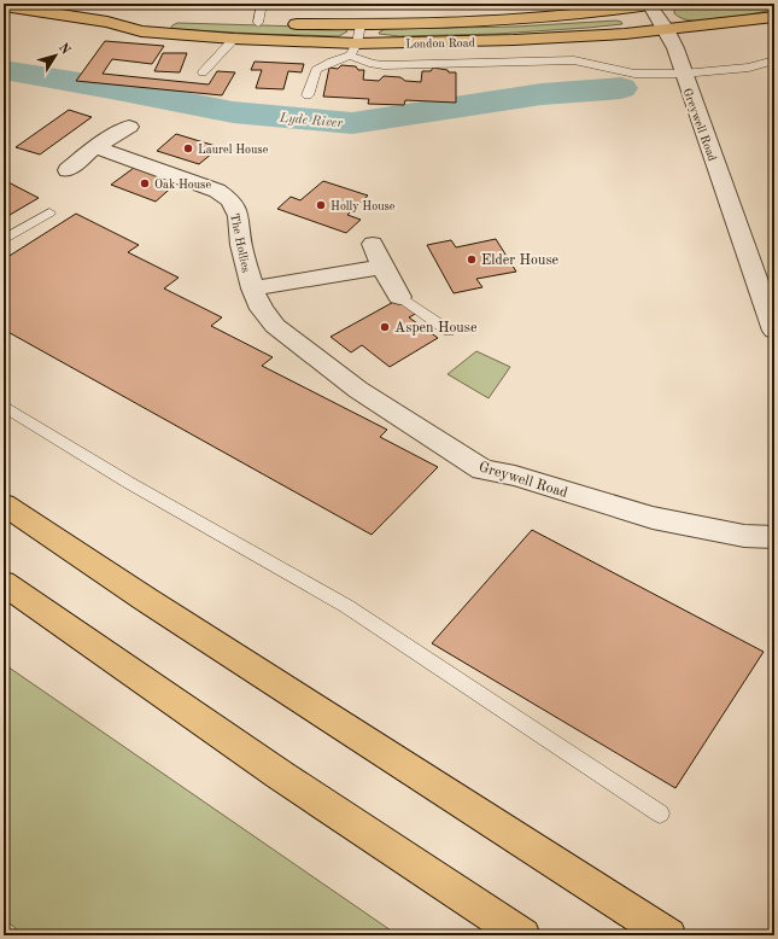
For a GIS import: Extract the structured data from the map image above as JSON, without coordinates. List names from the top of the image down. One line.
{"streets":{"main road":["London Road"],"street":["Greywell Road","The Hollies"]},"crossings":[["London Road","Greywell Road"],["Greywell Road","The Hollies"]],"water":["Lyde River"],"places":["Laurel House","Oak House","Holly House","Elder House","Aspen House"],"north":"top right"}
